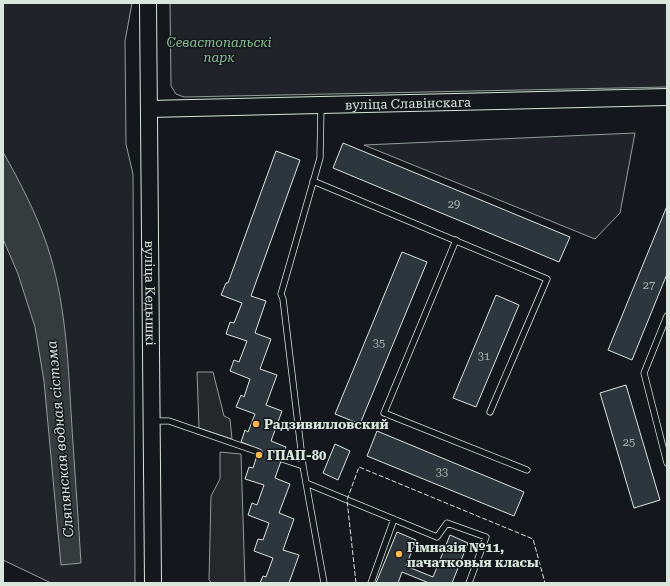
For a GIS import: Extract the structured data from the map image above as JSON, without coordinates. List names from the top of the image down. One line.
{"streets":{"street":["вуліца Славінскага","вуліца Кедышкі"]},"crossings":[["вуліца Славінскага","вуліца Кедышкі"]],"water":["Сляпянская водная сістэма"],"parks":["Севастопальскі парк"],"places":["Радзивилловский","ГПАП-80","Гімназія №11, пачатковыя класы"],"house_numbers":["29","27","35","31","25","33"]}
